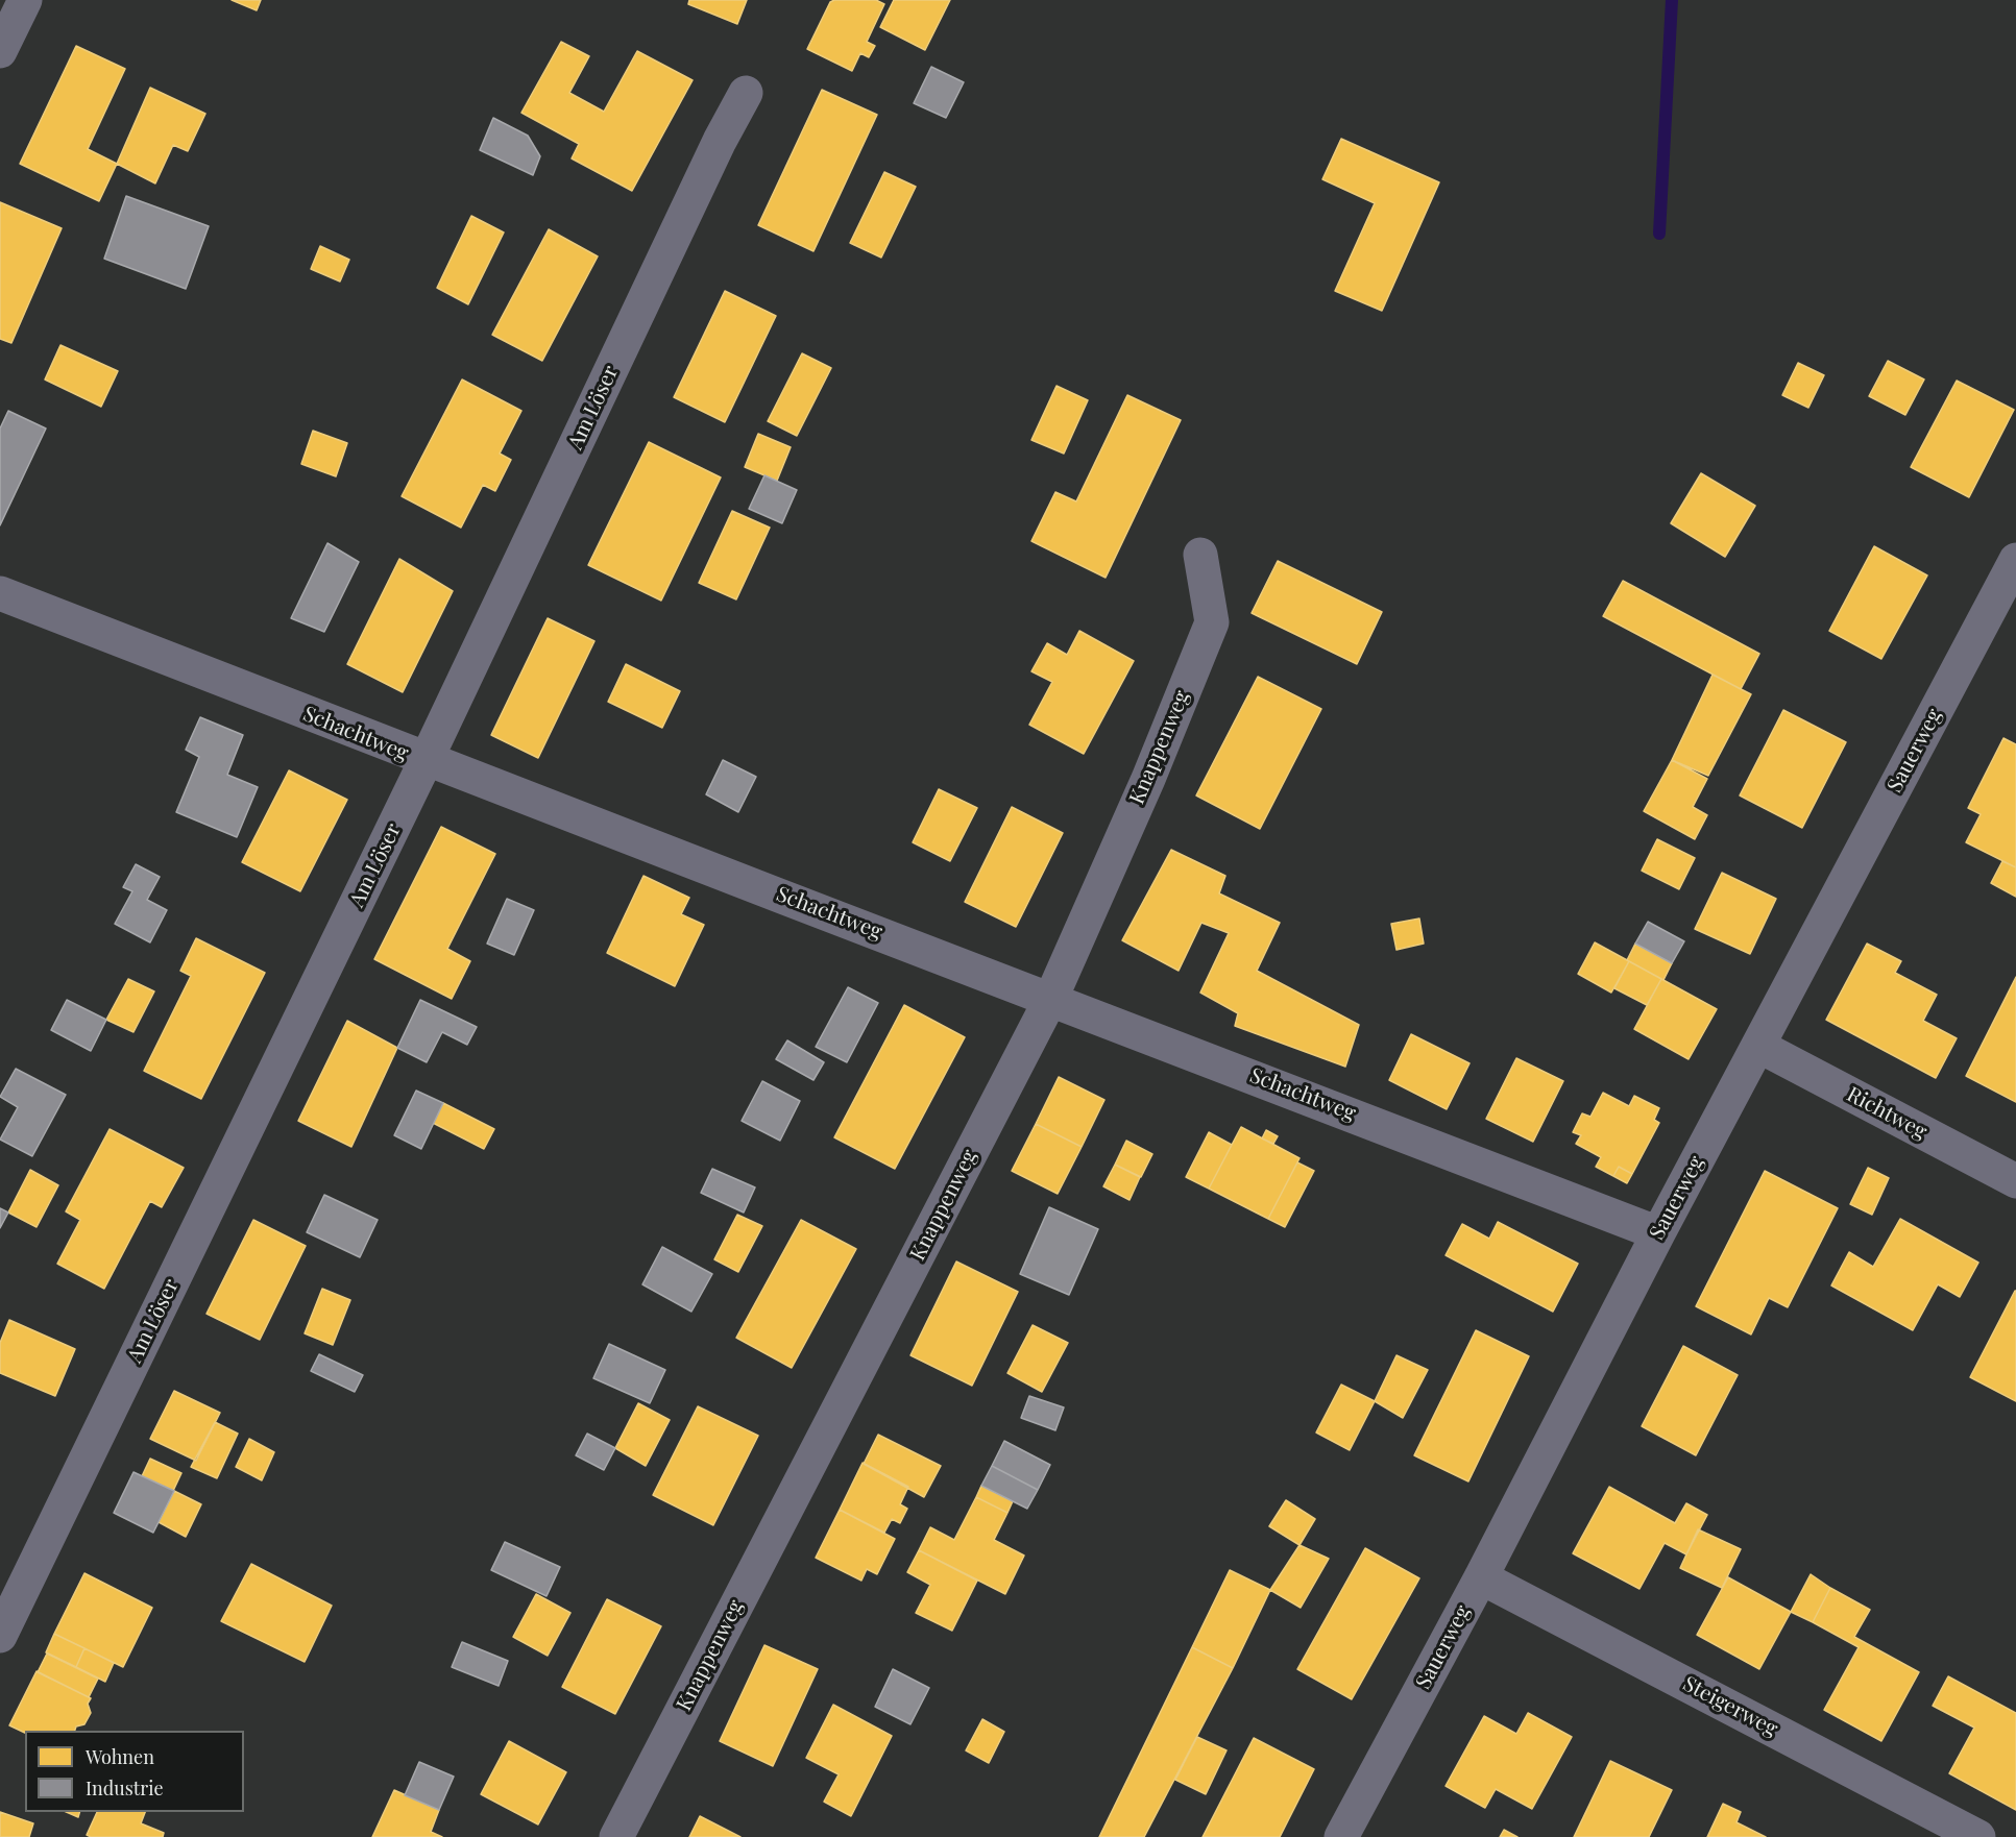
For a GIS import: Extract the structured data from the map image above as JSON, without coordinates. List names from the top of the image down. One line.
{"streets":{"street":["Am Löser","Schachtweg","Knappenweg","Sauerweg","Richtweg","Steigerweg"]},"crossings":[["Am Löser","Schachtweg"],["Schachtweg","Knappenweg"],["Schachtweg","Sauerweg"],["Sauerweg","Richtweg"],["Sauerweg","Steigerweg"]],"legend":["Wohnen","Industrie"]}
